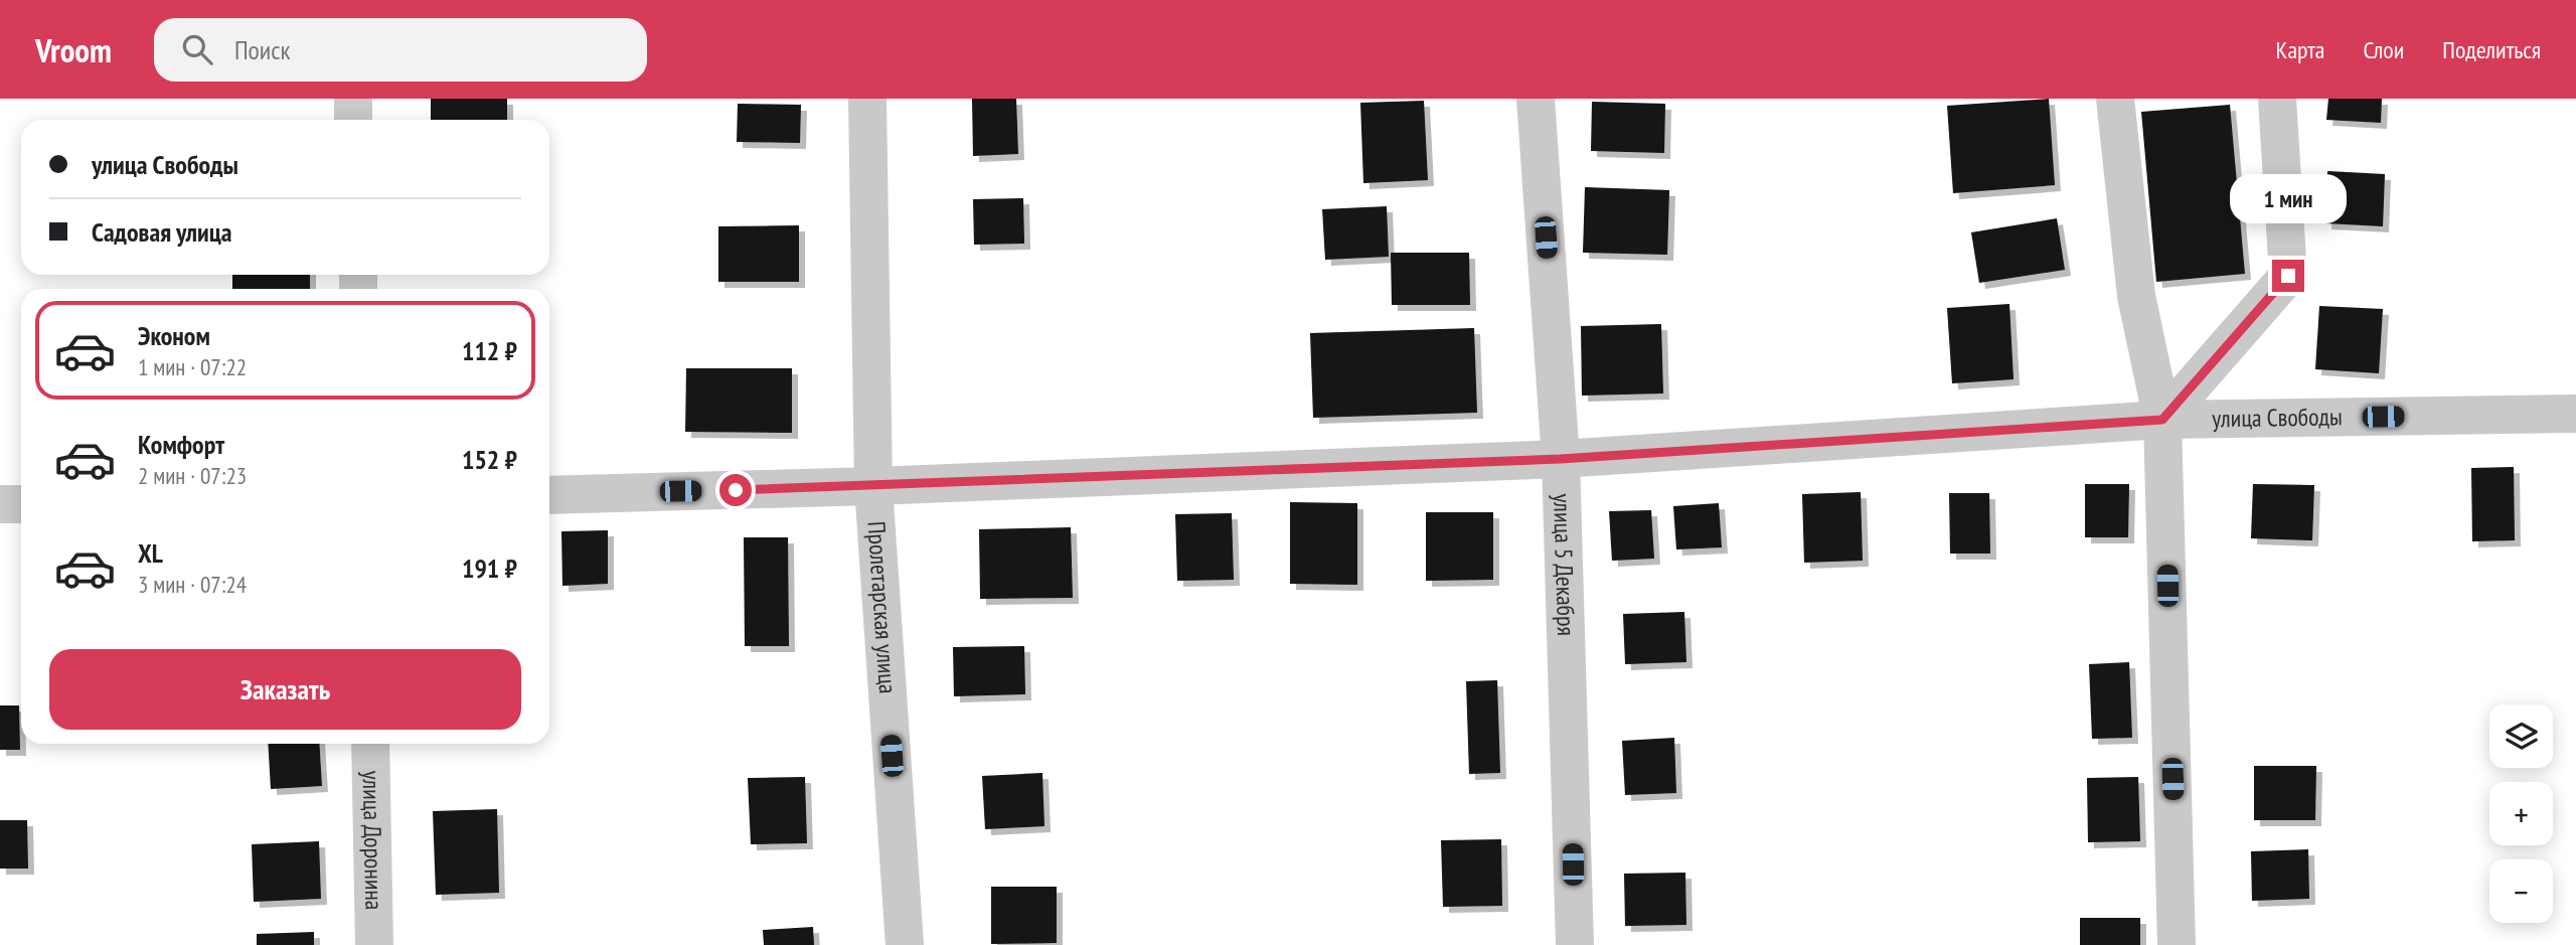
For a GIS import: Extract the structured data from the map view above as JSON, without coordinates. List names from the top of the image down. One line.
{"streets":{"street":["улица Свободы","улица 5 Декабря","Пролетарская улица","улица Доронина"]},"crossings":[["улица Свободы","улица 5 Декабря"],["улица Свободы","Пролетарская улица"]],"page":{"header":"Vroom","search":"Поиск","nav":["Карта","Слои","Поделиться"],"banner":["улица Свободы","Садовая улица"],"bubble":"1 мин","list":[{"name":"Эконом","note":"1 мин · 07:22","value":"112 ₽"},{"name":"Комфорт","note":"2 мин · 07:23","value":"152 ₽"},{"name":"XL","note":"3 мин · 07:24","value":"191 ₽"}],"buttons":"Заказать","map_buttons":["+","−"]}}
